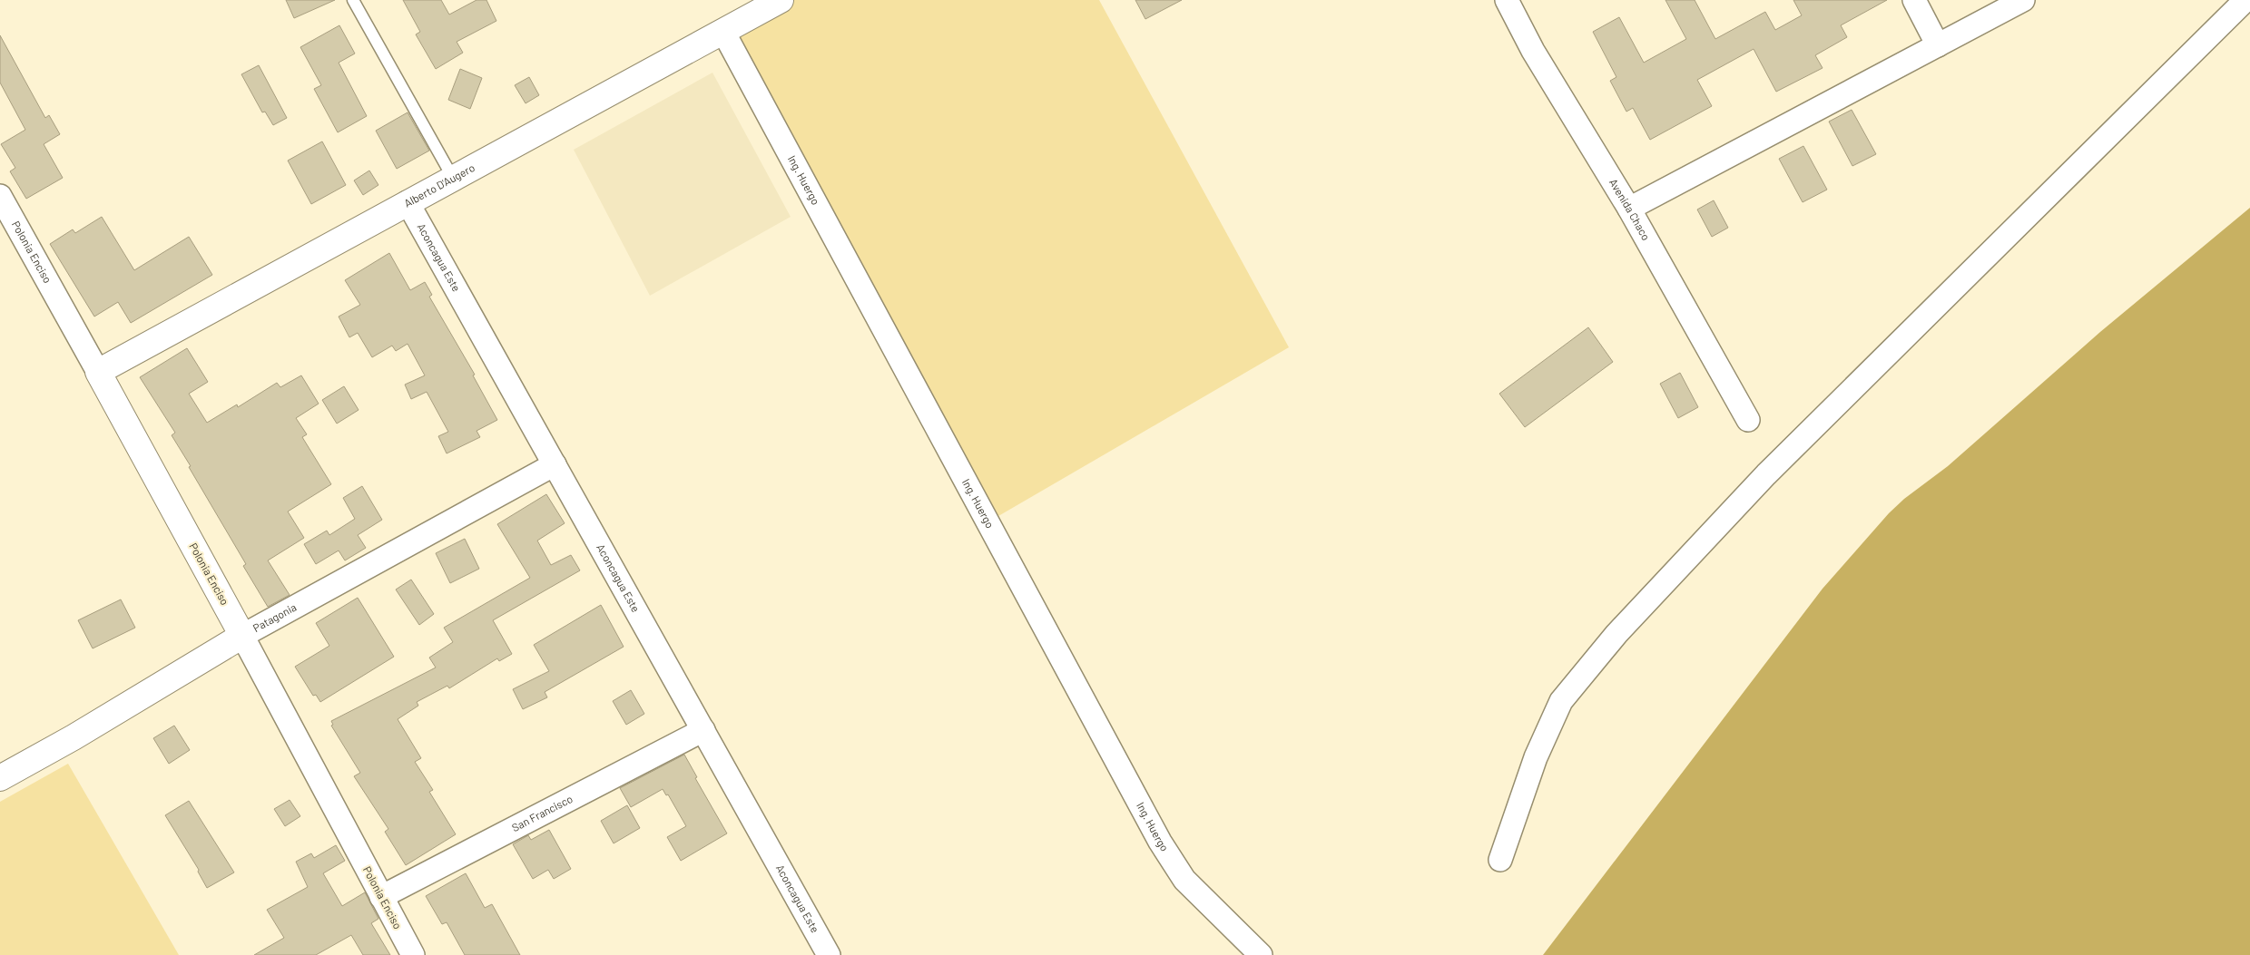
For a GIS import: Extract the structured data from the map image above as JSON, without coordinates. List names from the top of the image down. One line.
{"streets":{"main road":["Alberto D'Augero","Polonia Enciso","Patagonia"],"street":["Ing. Huergo","Avenida Chaco","Aconcagua Este","San Francisco"]},"crossings":[["Ing. Huergo","Alberto D'Augero"],["Alberto D'Augero","Polonia Enciso"],["Alberto D'Augero","Aconcagua Este"],["Polonia Enciso","Patagonia"],["Polonia Enciso","San Francisco"],["Aconcagua Este","Patagonia"],["Aconcagua Este","San Francisco"]]}
